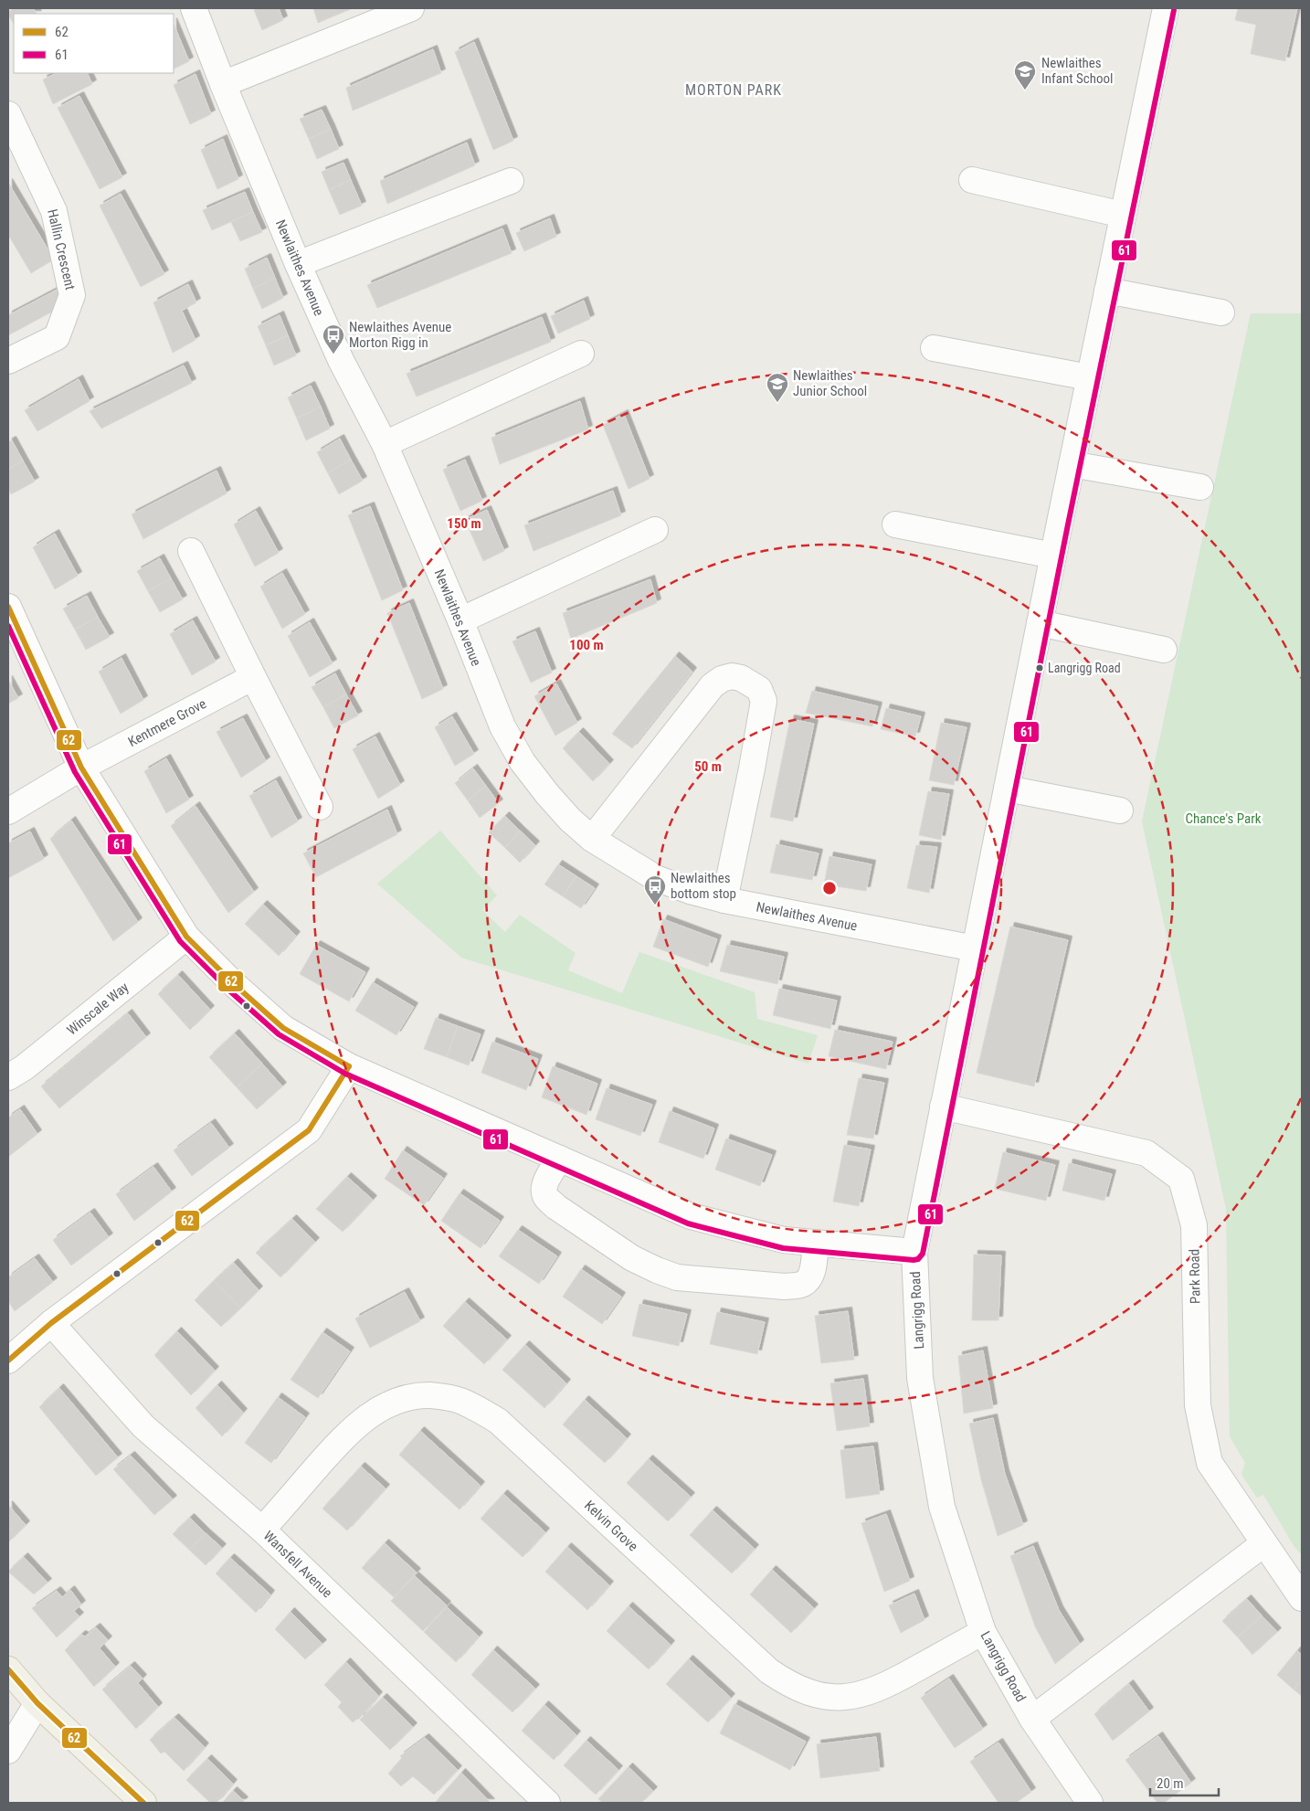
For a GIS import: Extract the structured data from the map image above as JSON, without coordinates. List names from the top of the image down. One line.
{"streets":{"street":["Hallin Crescent","Newlaithes Avenue","Kentmere Grove","Winscale Way","Park Road","Langrigg Road","Kelvin Grove","Wansfell Avenue"]},"crossings":[["Newlaithes Avenue","Langrigg Road"],["Park Road","Langrigg Road"],["Langrigg Road","Kelvin Grove"],["Kelvin Grove","Wansfell Avenue"]],"districts":["MORTON PARK"],"parks":["Chance's Park"],"places":{"school or university":["Newlaithes Infant School","Newlaithes Junior School"],"bus stop":["Newlaithes Avenue Morton Rigg in","Newlaithes bottom stop"],"other":["Langrigg Road"]},"lines":["transit line 61","transit line 62"],"legend":["62","61"],"scale_bar":"20 m","rings":["150 m","100 m","50 m"]}
